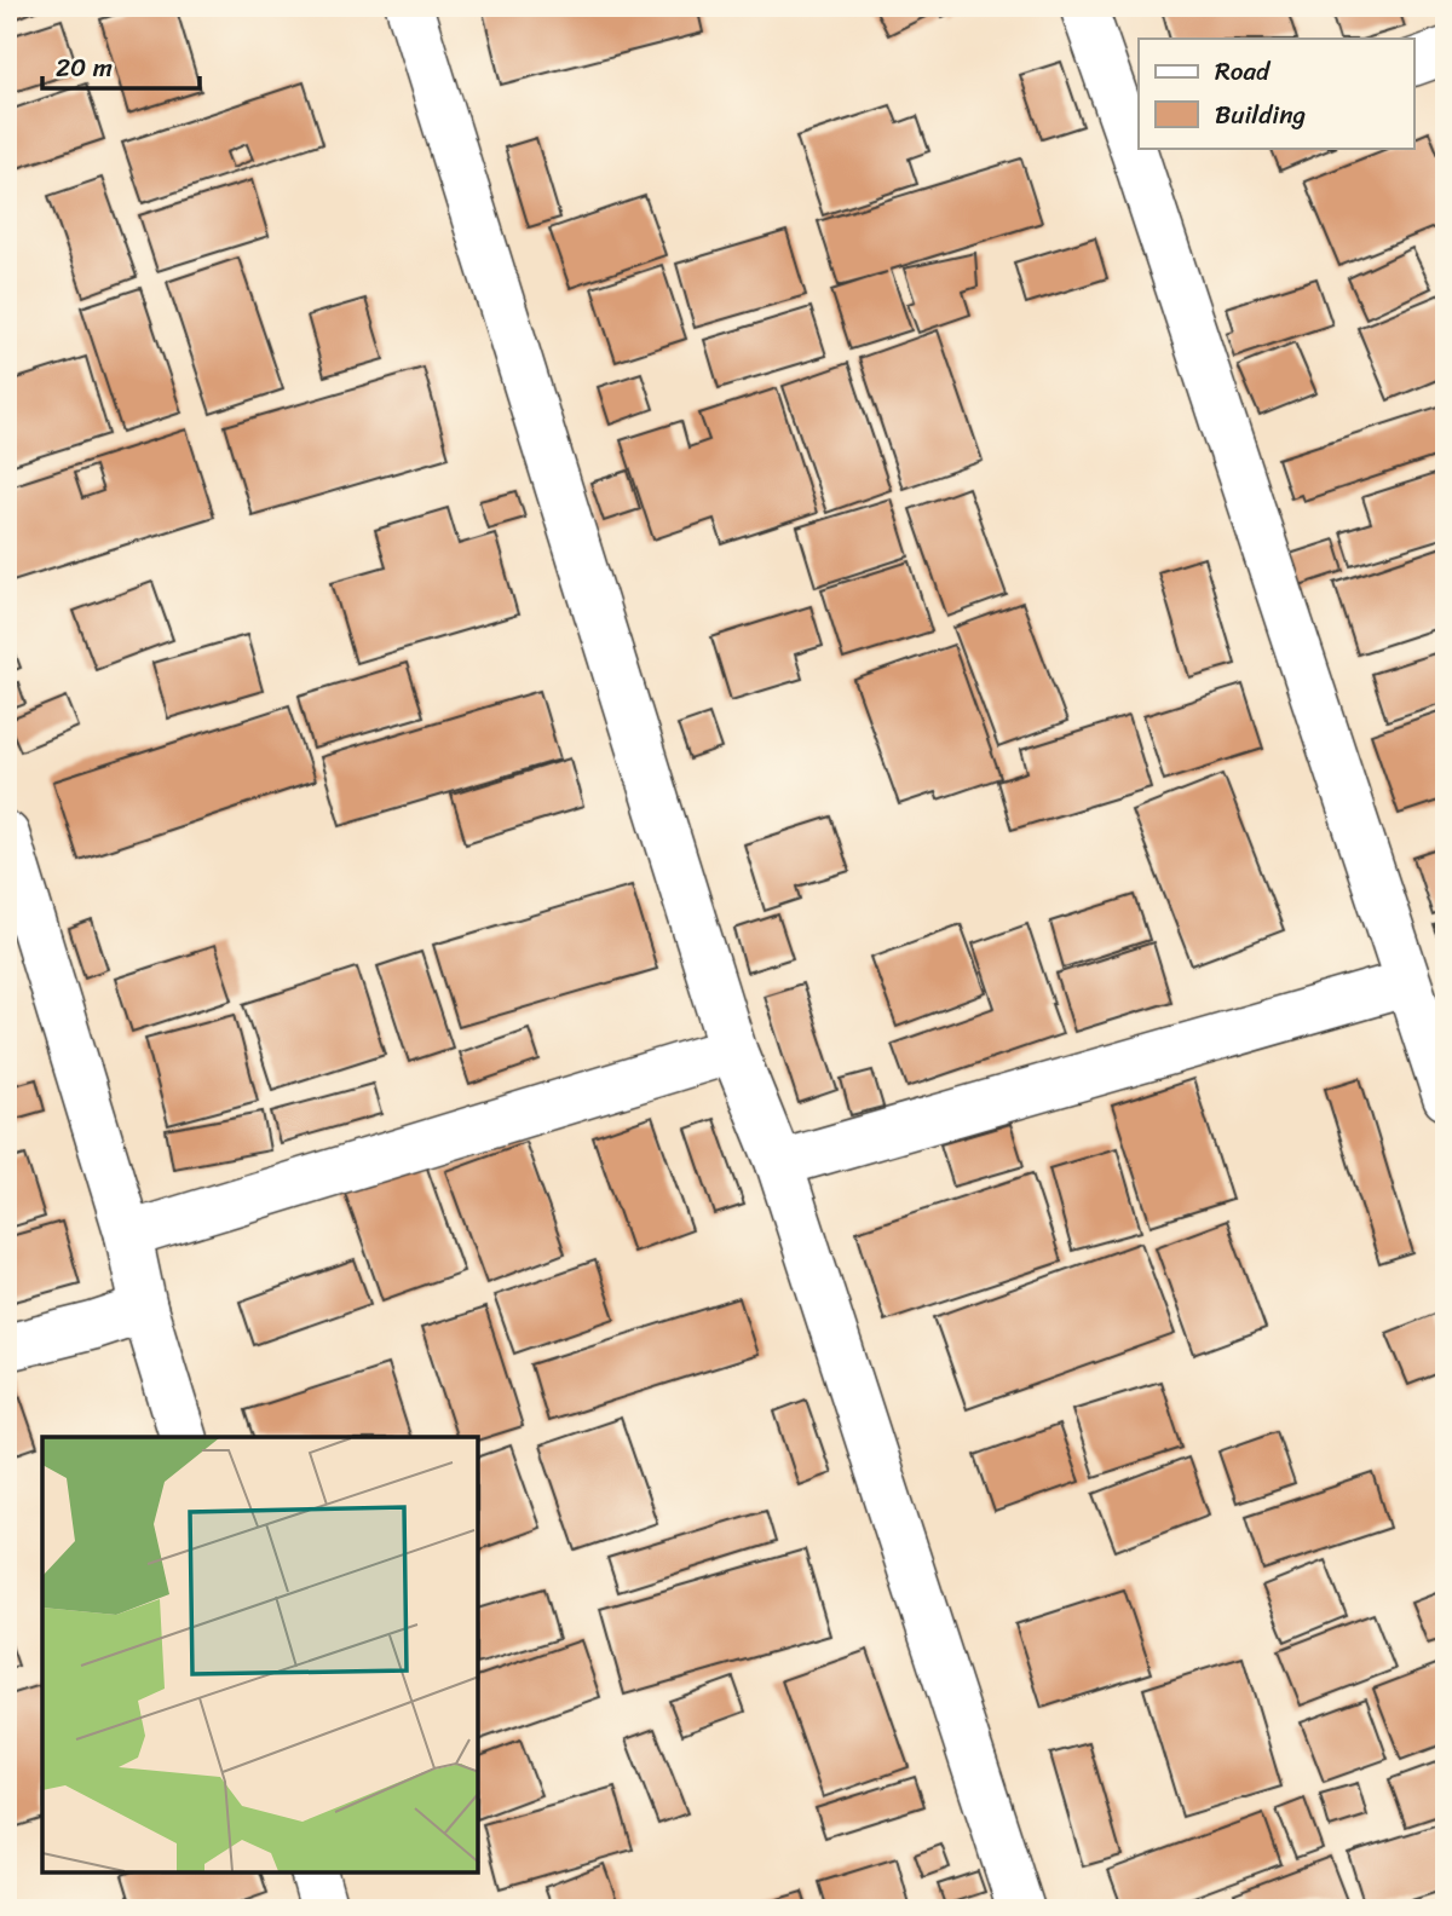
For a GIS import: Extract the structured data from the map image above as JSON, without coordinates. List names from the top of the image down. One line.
{"legend":["Road","Building"],"scale_bar":"20 m"}
